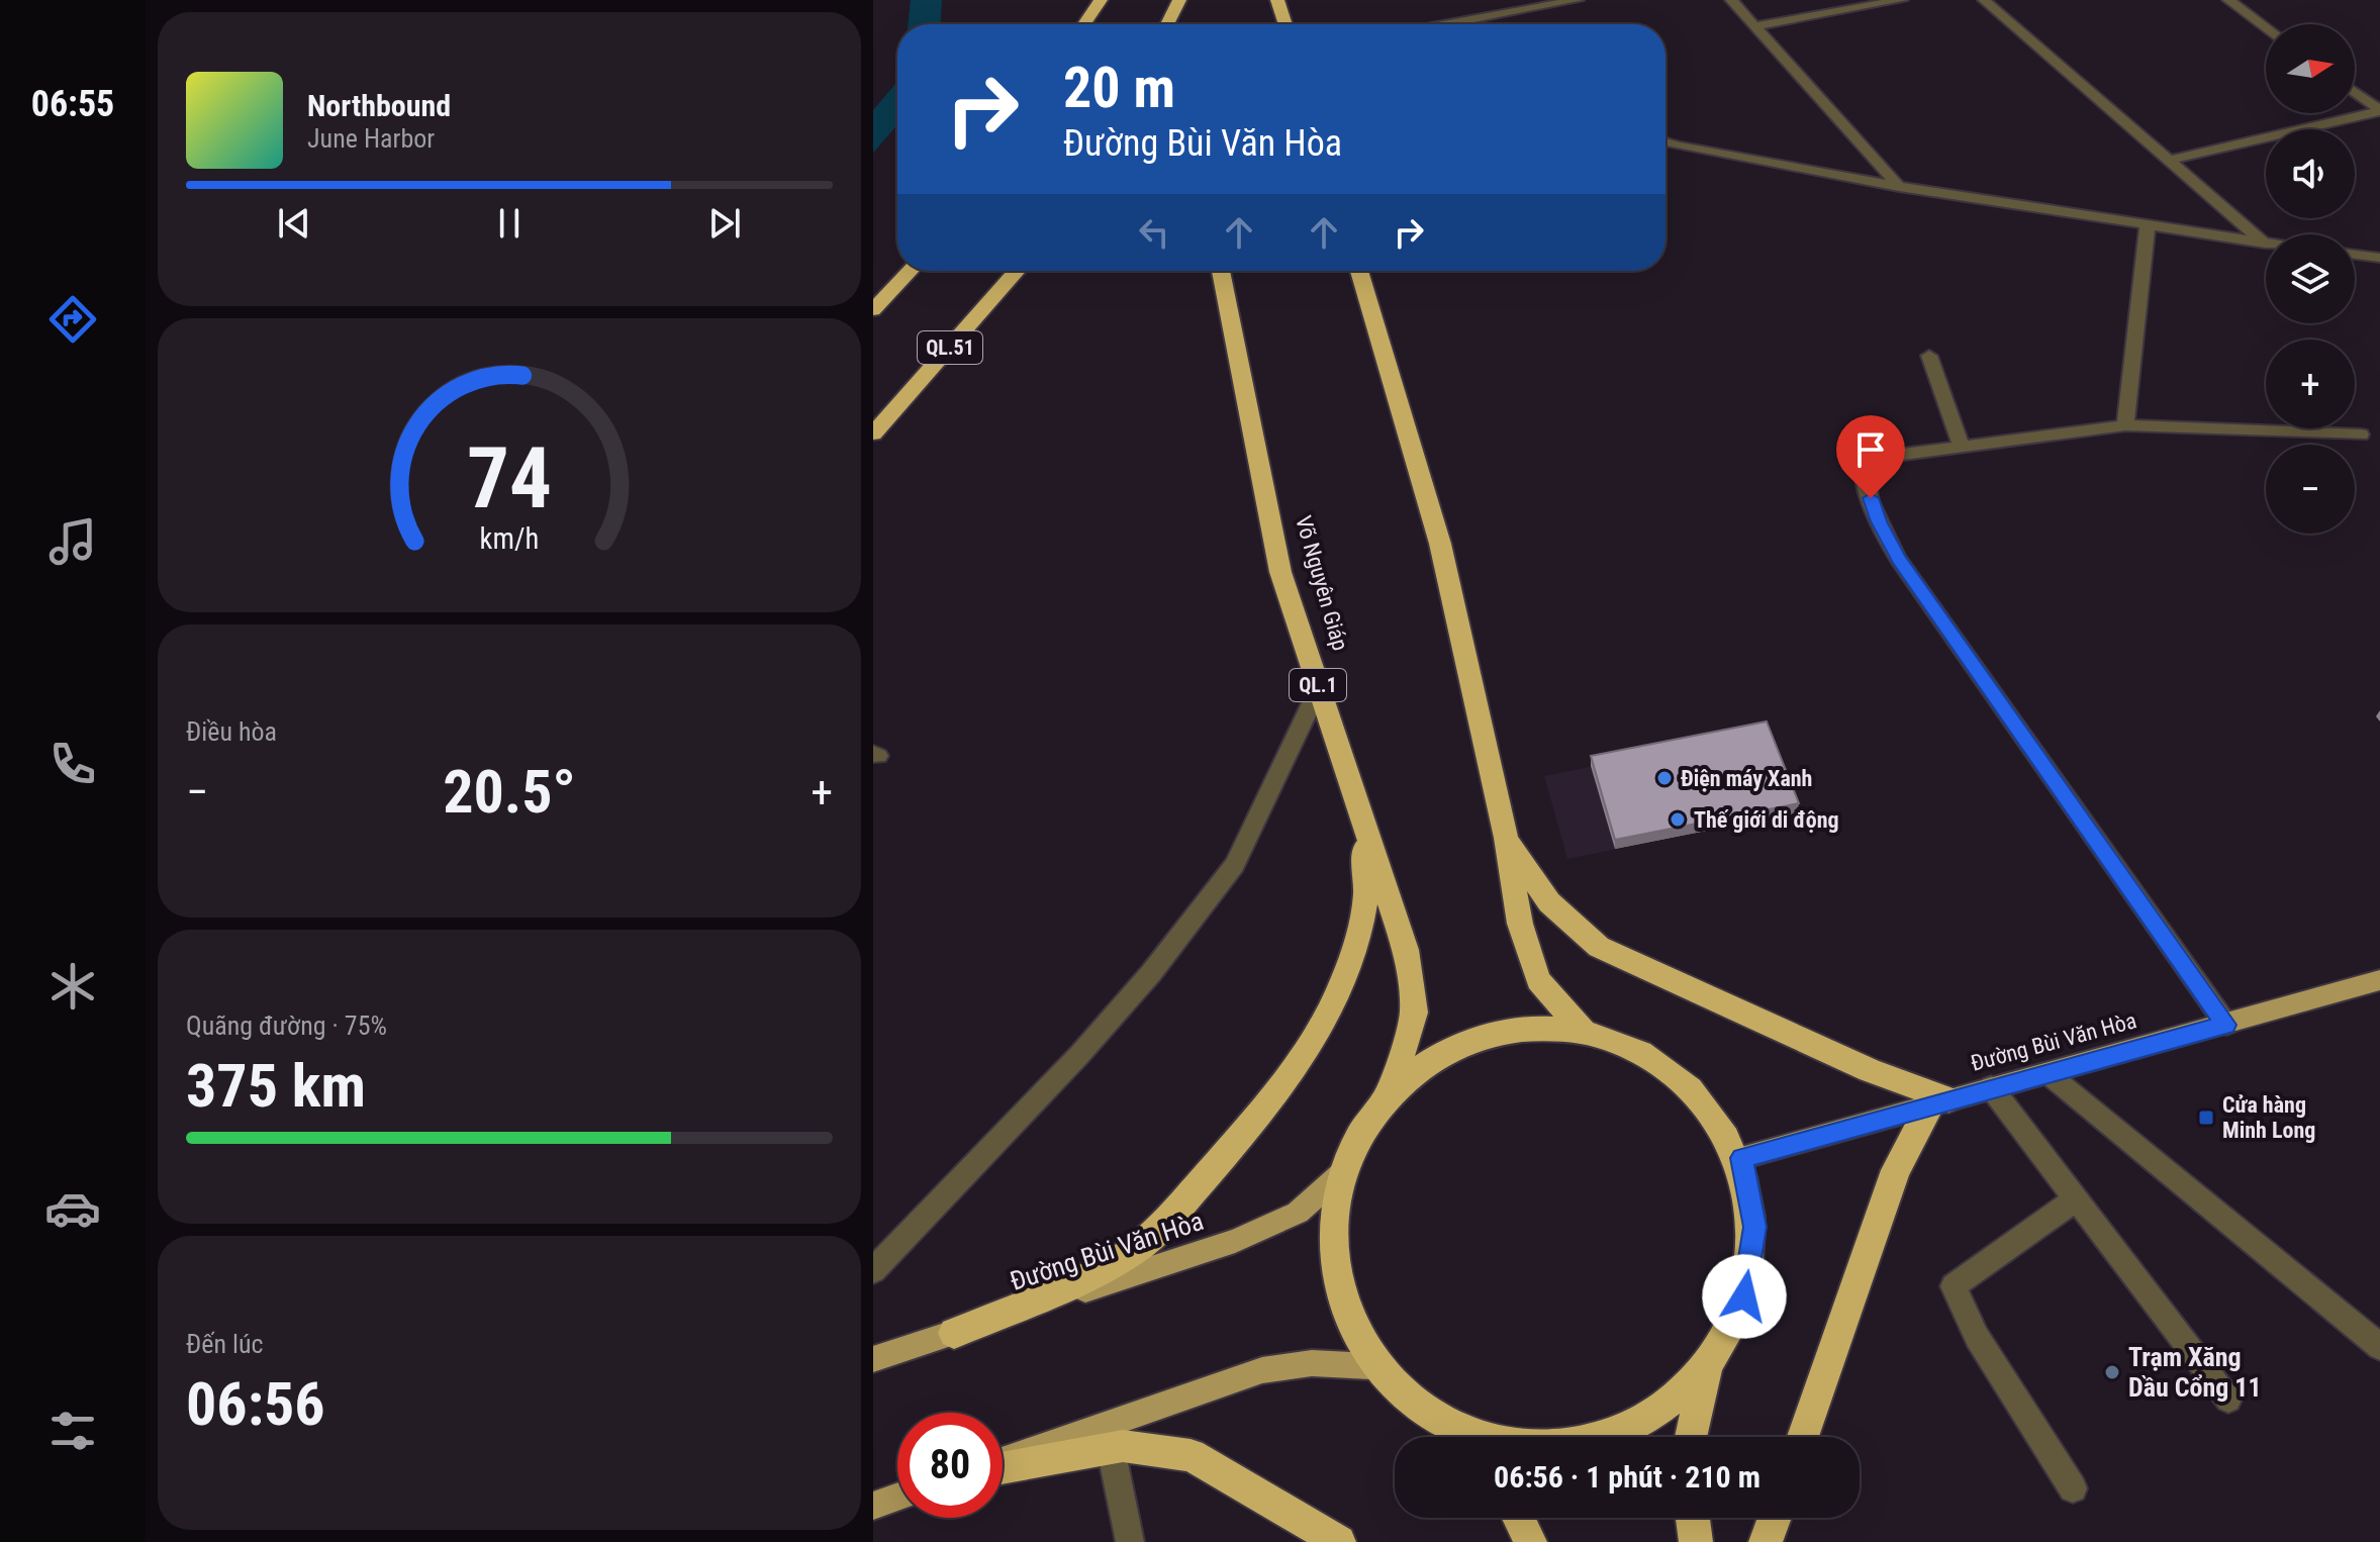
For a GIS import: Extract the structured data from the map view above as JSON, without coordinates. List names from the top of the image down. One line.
{"streets":{"highway":["QL.51","Võ Nguyên Giáp","QL.1"],"main road":["Đường Bùi Văn Hòa"]},"crossings":[["Võ Nguyên Giáp","QL.1"],["QL.1","Đường Bùi Văn Hòa"]],"places":{"other":["Điện máy Xanh","Thế giới di động","Trạm Xăng Dầu Cổng 11"],"transit":["Cửa hàng Minh Long"]},"north":"right","page":{"tabs":"06:55","map_buttons":["+","−"],"turn":["20 m","Đường Bùi Văn Hòa"],"song":["Northbound","June Harbor"],"tile":["Điều hòa",["Quãng đường · 75%","375 km"],["Đến lúc","06:56"]],"heat":["−","20.5°","+"],"limit":"80","trip":"06:56 · 1 phút · 210 m","gauge":["74","km/h"]}}
